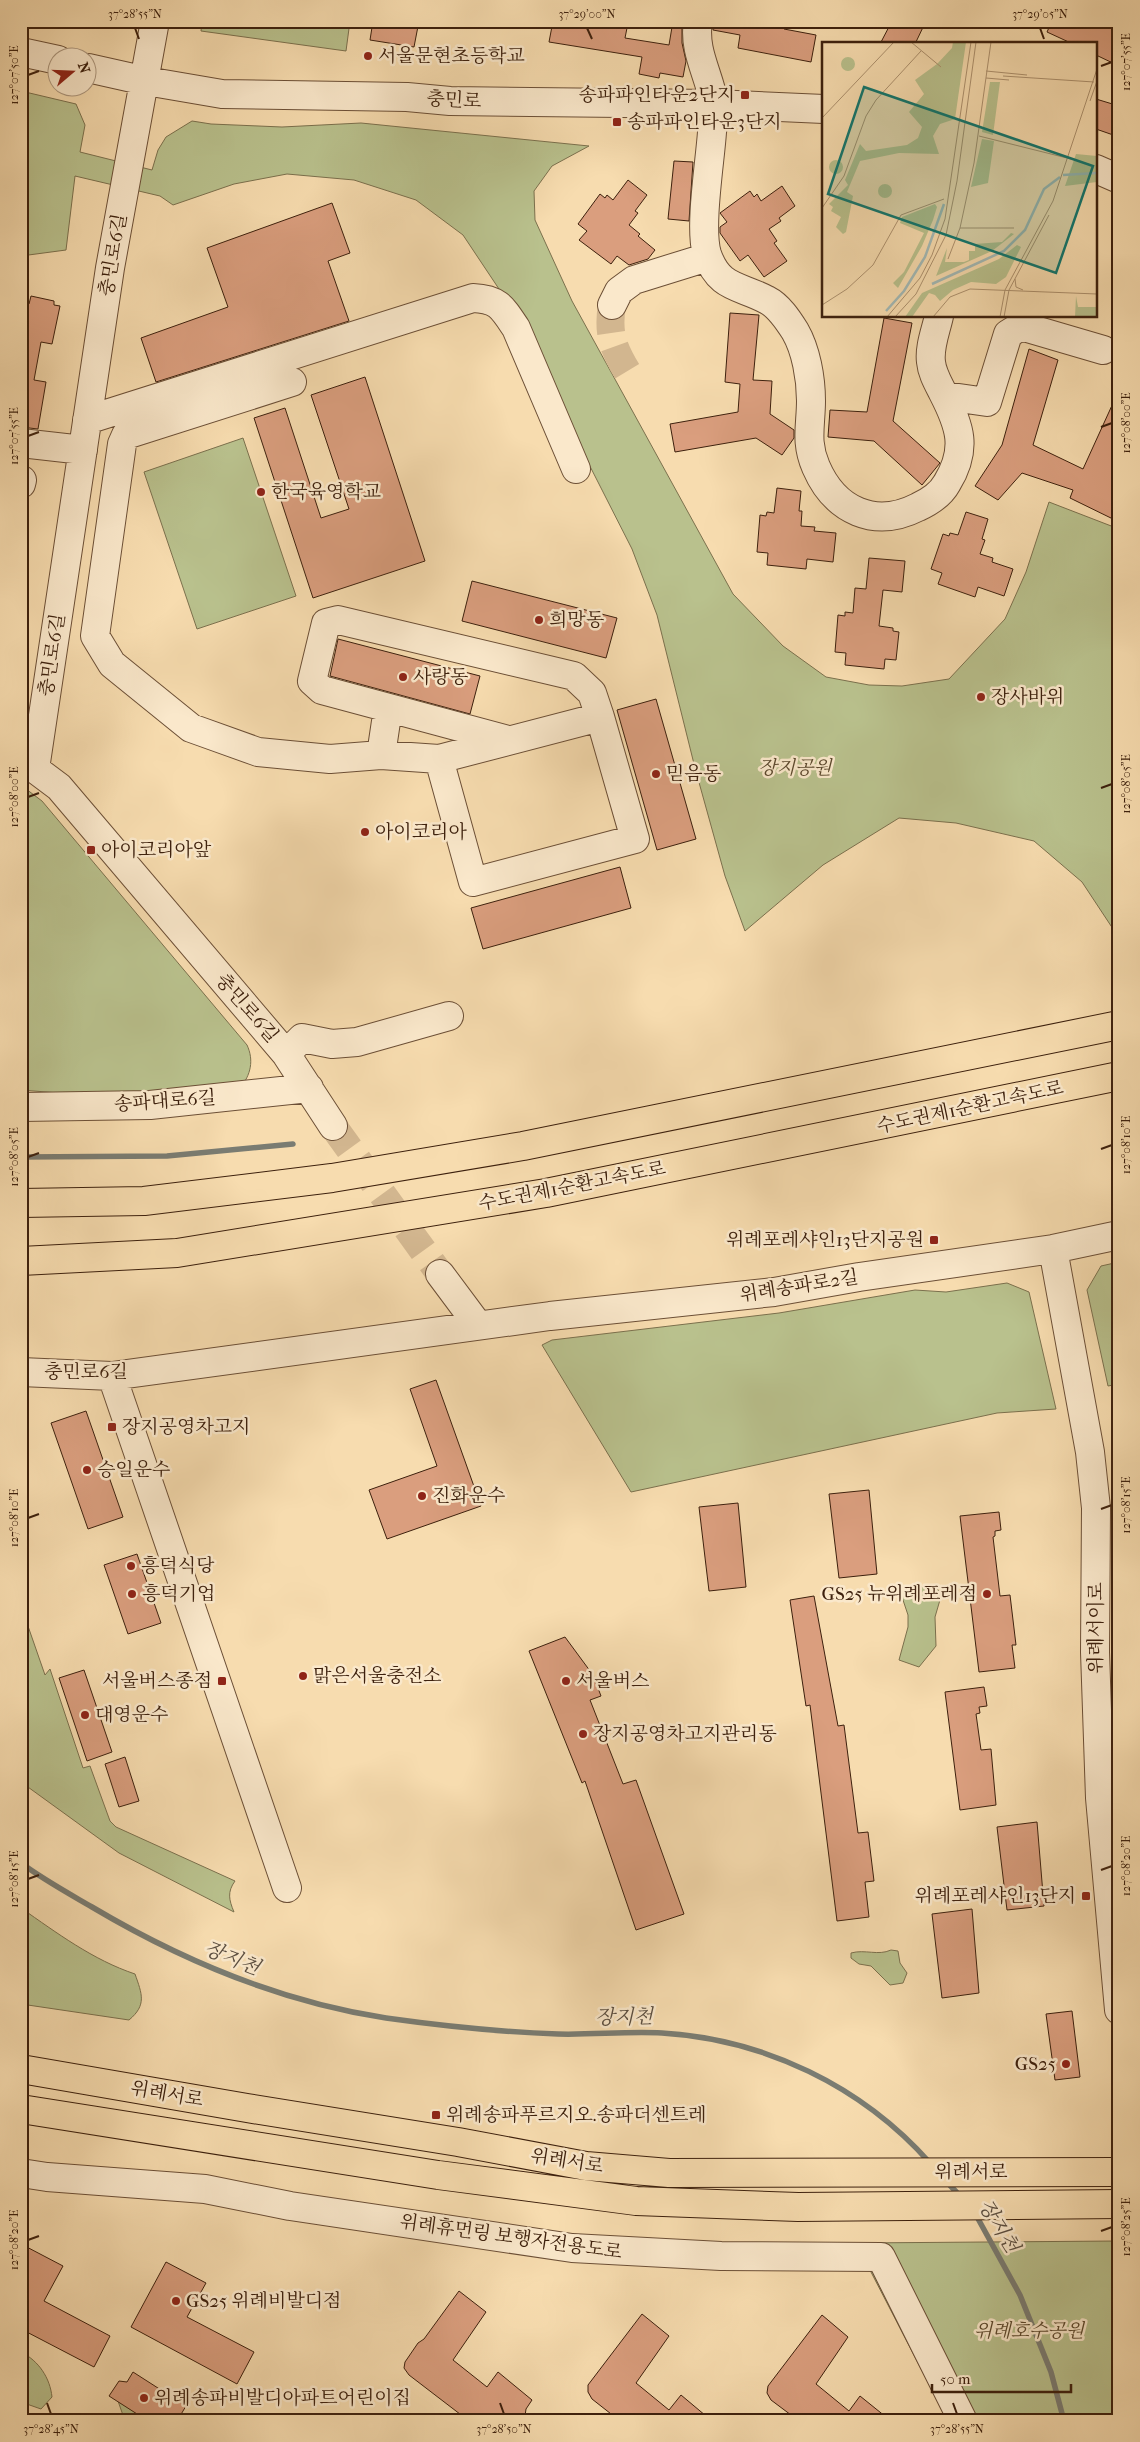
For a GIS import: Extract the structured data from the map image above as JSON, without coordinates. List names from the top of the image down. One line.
{"streets":{"main road":["수도권제1순환고속도로","위례서로"],"street":["충민로","충민로6길","송파대로6길","위례송파로2길","위례서이로","위례휴먼링 보행자전용도로"]},"crossings":[["충민로","충민로6길"],["충민로6길","송파대로6길"],["충민로6길","위례송파로2길"],["위례송파로2길","위례서이로"]],"water":["장지천"],"parks":["장지공원","위례호수공원"],"places":{"other":["서울문현초등학교","한국육영학교","희망동","사랑동","장사바위","믿음동","아이코리아","승일운수","진화운수","흥덕식당","흥덕기업","GS25 뉴위례포레점","맑은서울충전소","서울버스","대영운수","장지공영차고지관리동","GS25","GS25 위례비발디점","위례송파비발디아파트어린이집"],"transit":["송파파인타운2단지","송파파인타운3단지","아이코리아앞","위례포레샤인13단지공원","장지공영차고지","서울버스종점","위례포레샤인13단지","위례송파푸르지오.송파더센트레"]},"scale_bar":"50 m","north":"right","coordinates":["37°28'55\"N","37°29'00\"N","37°29'05\"N","127°07'55\"E","127°07'50\"E","127°08'00\"E","127°08'05\"E","127°08'10\"E","127°08'15\"E","127°08'20\"E","127°08'25\"E","37°28'45\"N","37°28'50\"N"]}
